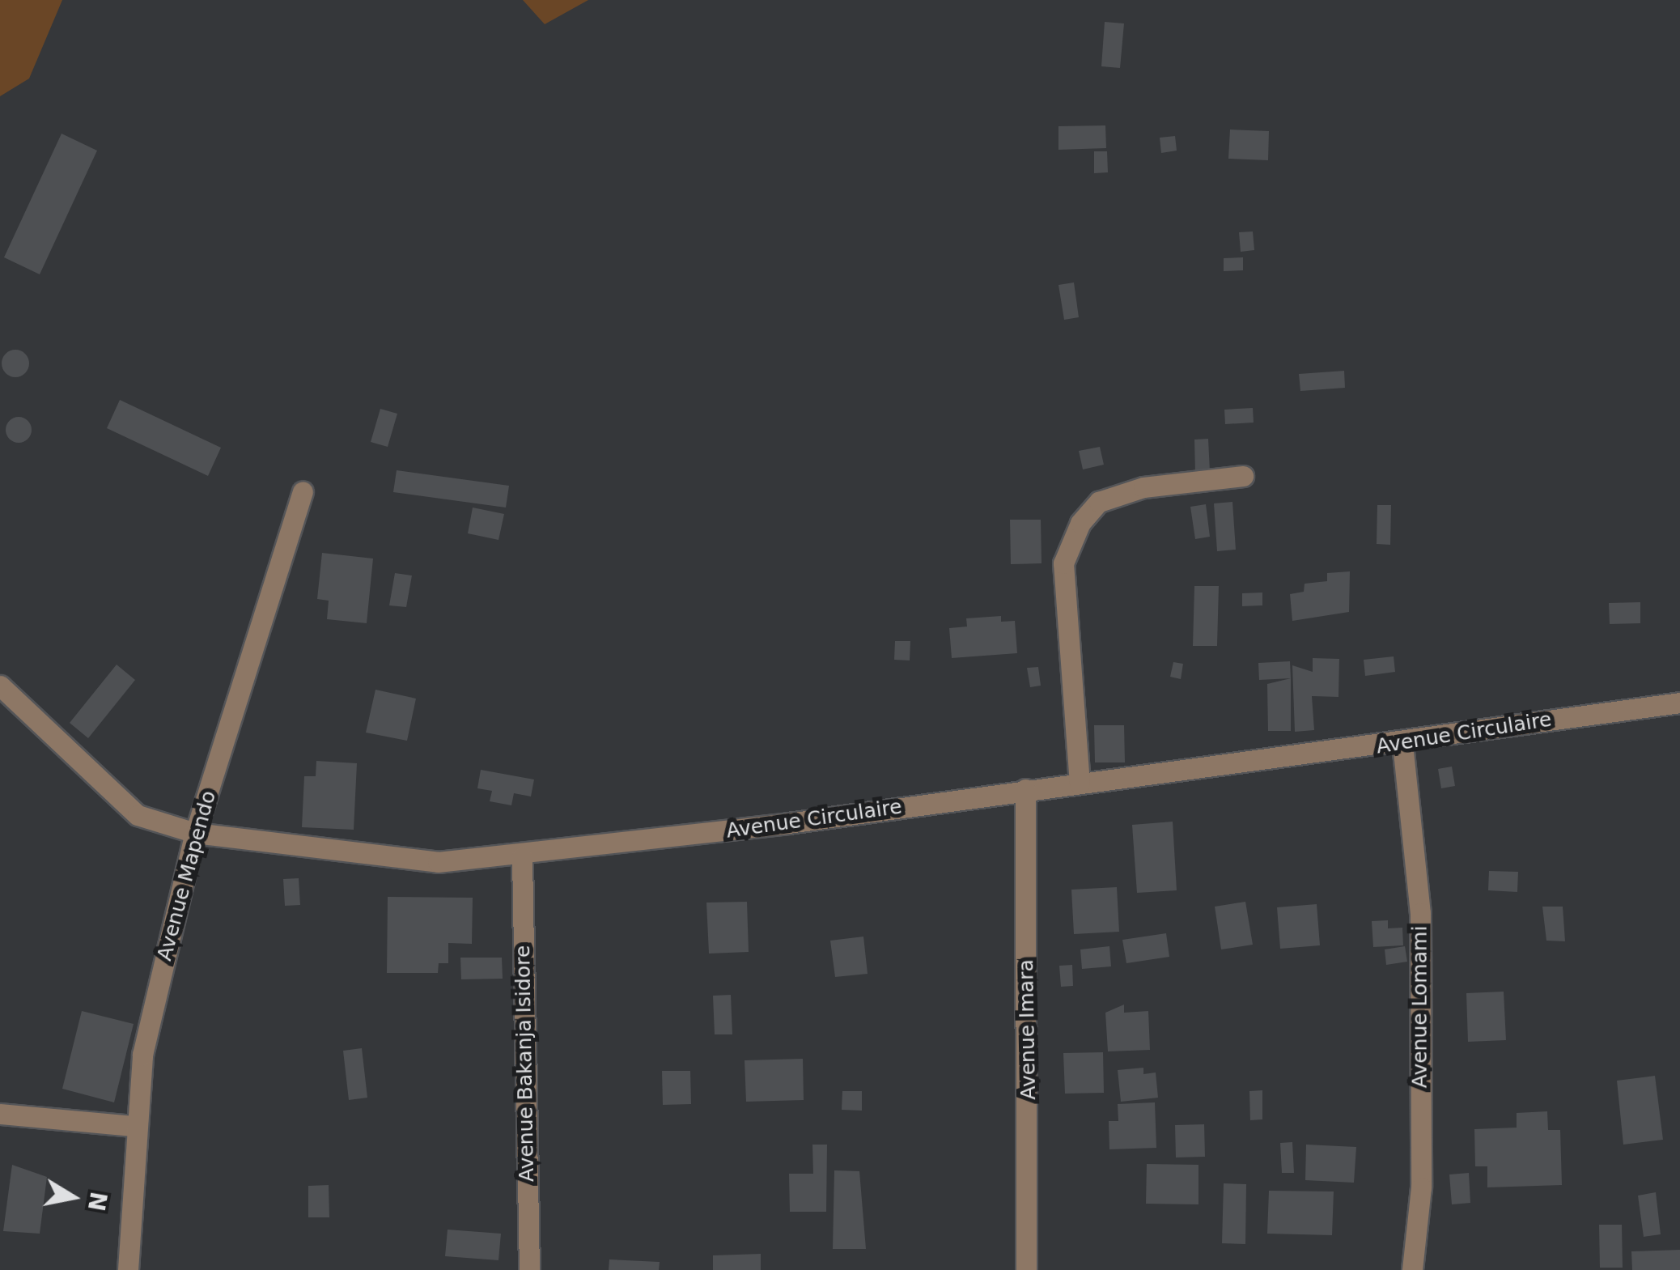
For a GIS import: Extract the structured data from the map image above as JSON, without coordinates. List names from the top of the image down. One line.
{"streets":{"street":["Avenue Circulaire","Avenue Mapendo","Avenue Lomami","Avenue Imara","Avenue Bakanja Isidore"]},"crossings":[["Avenue Circulaire","Avenue Mapendo"],["Avenue Circulaire","Avenue Lomami"],["Avenue Circulaire","Avenue Imara"],["Avenue Circulaire","Avenue Bakanja Isidore"]],"north":"right"}
